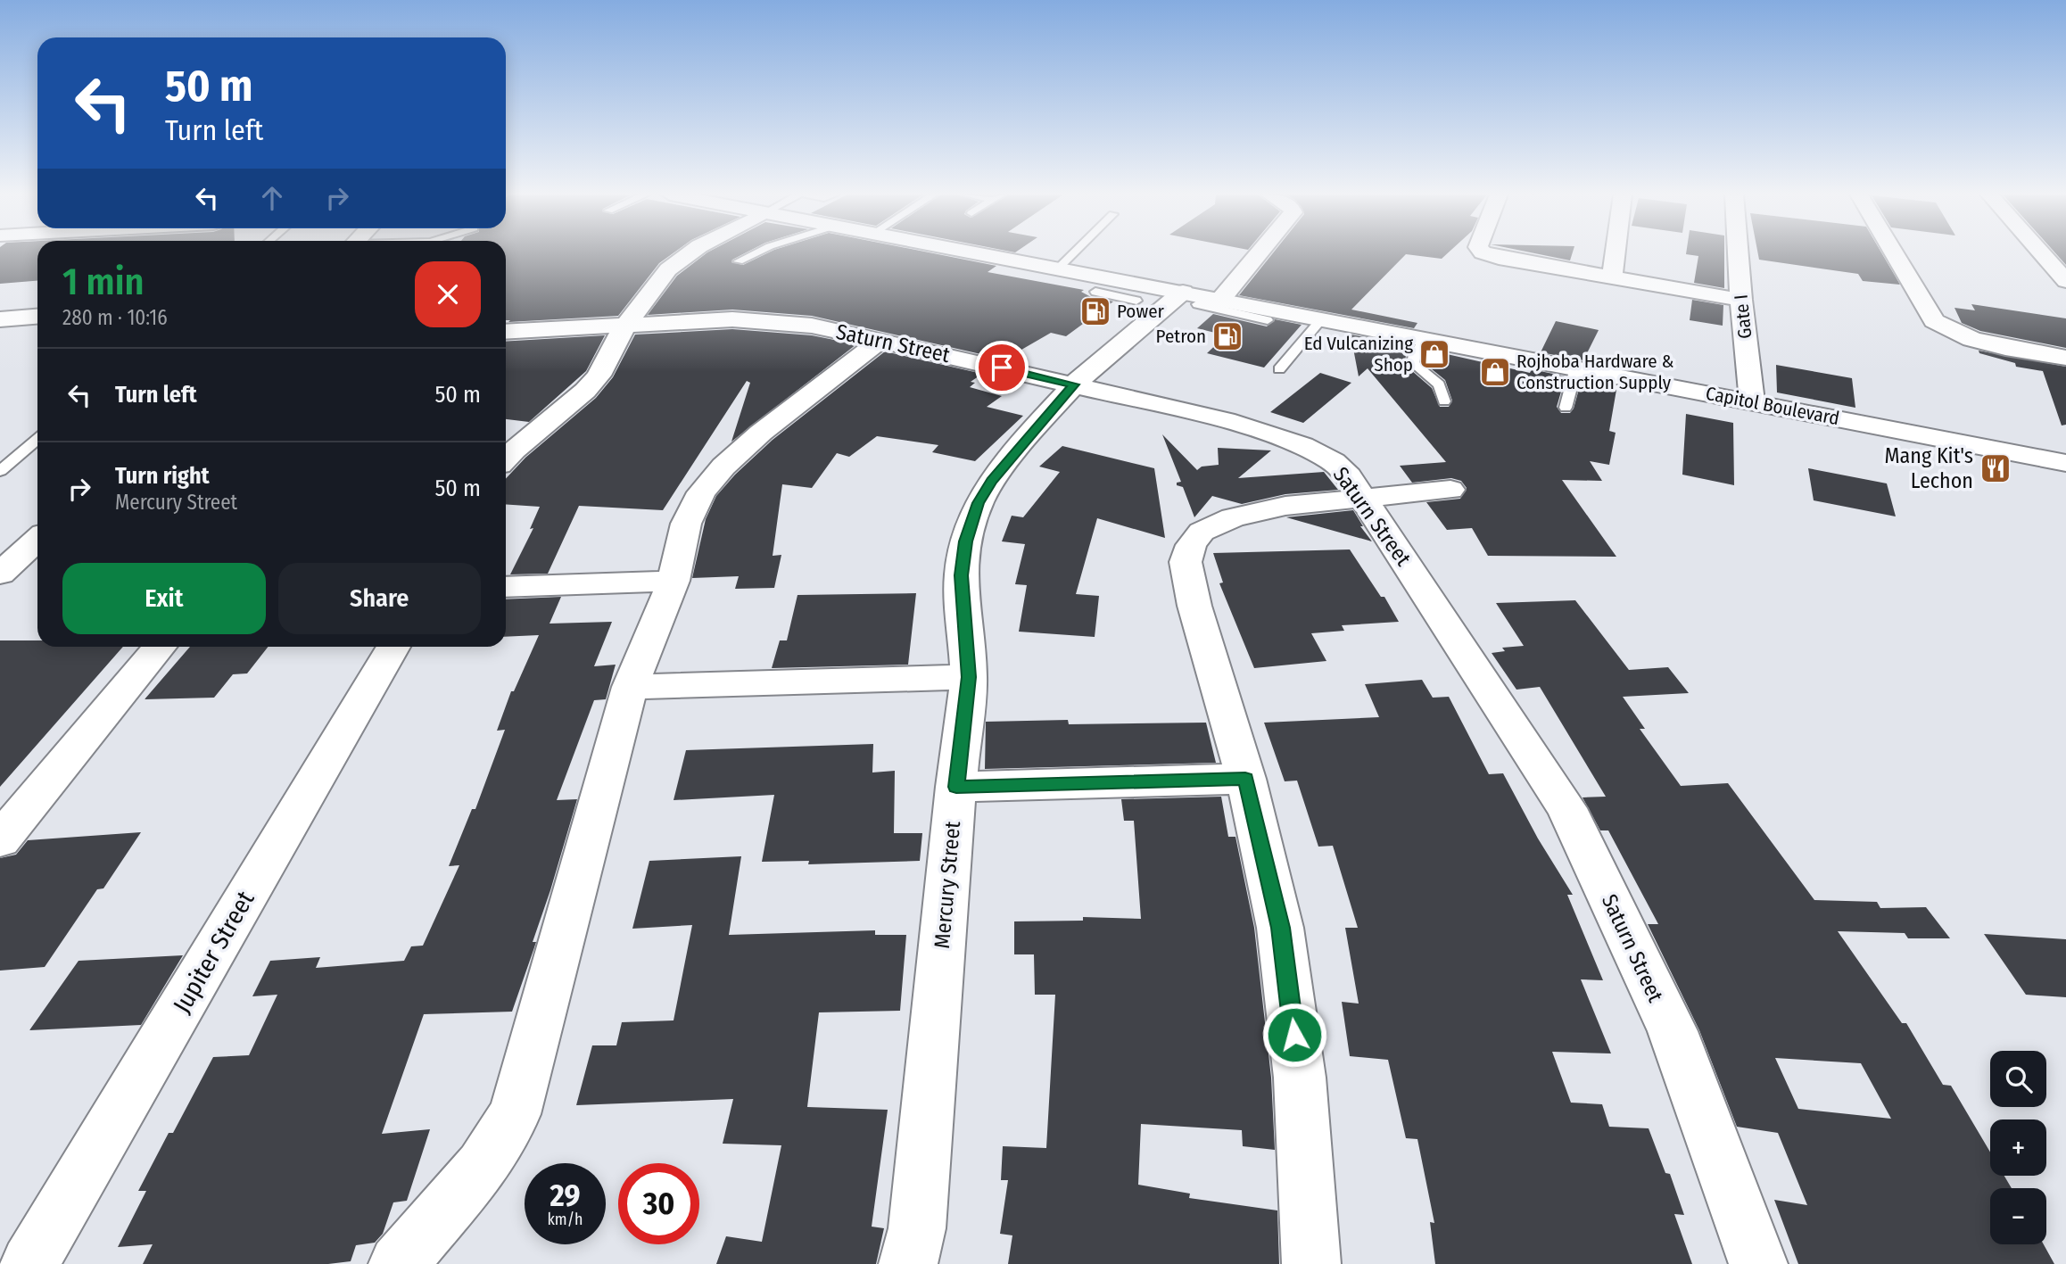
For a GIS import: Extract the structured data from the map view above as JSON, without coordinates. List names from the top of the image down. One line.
{"streets":{"street":["Gate I","Saturn Street","Capitol Boulevard","Mercury Street","Jupiter Street"]},"crossings":[["Gate I","Capitol Boulevard"],["Saturn Street","Mercury Street"],["Capitol Boulevard","Mercury Street"]],"places":{"fuel station":["Power","Petron"],"shop":["Ed Vulcanizing Shop","Rojhoba Hardware & Construction Supply"],"restaurant":["Mang Kit's Lechon"]},"page":{"turn":["50 m","Turn left"],"heading":["1 min","280 m · 10:16"],"list":[{"name":"Turn left","value":"50 m"},{"name":"Turn right","note":"Mercury Street","value":"50 m"}],"buttons":["Exit","Share"],"map_buttons":["+","−"],"speed":"29 km/h","limit":"30"}}
